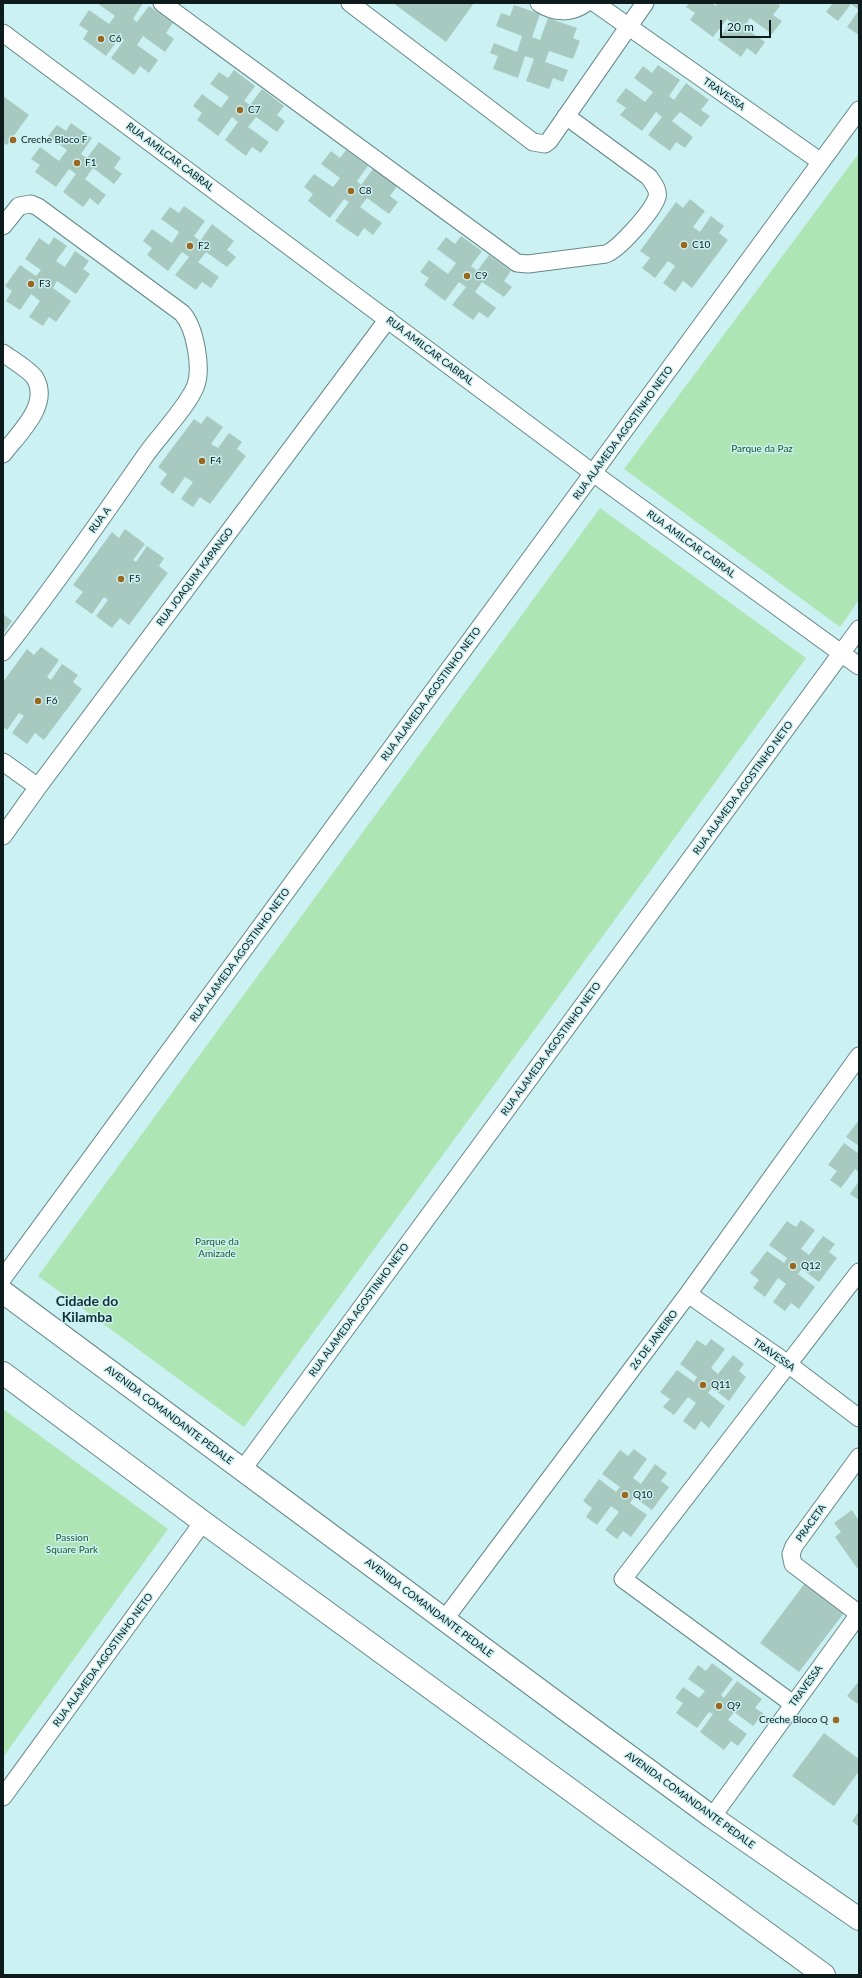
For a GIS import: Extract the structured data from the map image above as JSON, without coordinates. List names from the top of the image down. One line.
{"streets":{"street":["TRAVESSA","RUA AMILCAR CABRAL","RUA ALAMEDA AGOSTINHO NETO","RUA A","RUA JOAQUIM KAPANGO","26 DE JANEIRO","AVENIDA COMANDANTE PEDALE","PRACETA"]},"crossings":[["TRAVESSA","RUA ALAMEDA AGOSTINHO NETO"],["TRAVESSA","26 DE JANEIRO"],["TRAVESSA","AVENIDA COMANDANTE PEDALE"],["TRAVESSA","PRACETA"],["RUA AMILCAR CABRAL","RUA ALAMEDA AGOSTINHO NETO"],["RUA AMILCAR CABRAL","RUA JOAQUIM KAPANGO"],["RUA ALAMEDA AGOSTINHO NETO","AVENIDA COMANDANTE PEDALE"],["26 DE JANEIRO","AVENIDA COMANDANTE PEDALE"]],"districts":["Cidade do Kilamba"],"parks":["Parque da Paz","Parque da Amizade","Passion Square Park"],"places":["C6","C7","Creche Bloco F","F1","C8","C10","F2","C9","F3","F4","F5","F6","Q12","Q11","Q10","Q9","Creche Bloco Q"],"scale_bar":"20 m"}
